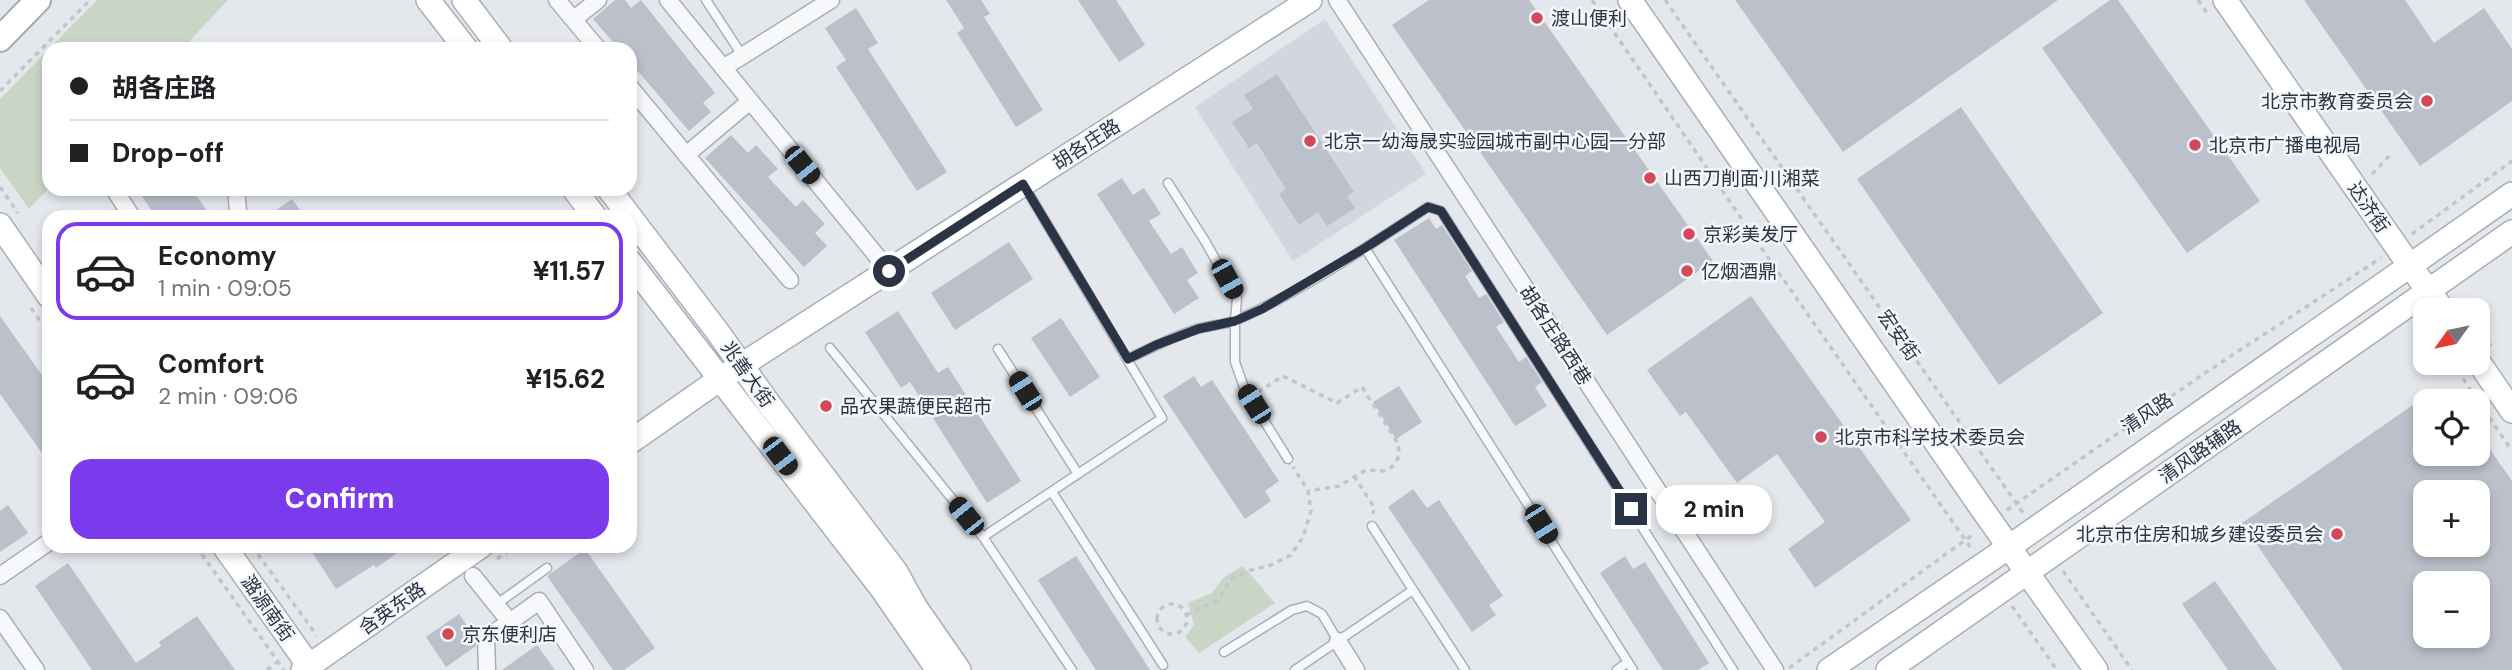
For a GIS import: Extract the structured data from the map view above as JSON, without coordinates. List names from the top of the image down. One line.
{"streets":{"street":["胡各庄路","达济街","胡各庄路西巷","宏安街","兆善大街","清风路","清风路辅路","潞源南街","含英东路"]},"crossings":[["胡各庄路","兆善大街"],["达济街","清风路"],["达济街","清风路辅路"],["宏安街","清风路"],["宏安街","清风路辅路"],["潞源南街","含英东路"]],"places":["渡山便利","北京市教育委员会","北京一幼海晟实验园城市副中心园一分部","北京市广播电视局","山西刀削面·川湘菜","京彩美发厅","亿烟酒鼎","品农果蔬便民超市","北京市科学技术委员会","北京市住房和城乡建设委员会","京东便利店"],"north":"bottom left","page":{"banner":["胡各庄路","Drop-off"],"list":[{"name":"Economy","note":"1 min · 09:05","value":"¥11.57"},{"name":"Comfort","note":"2 min · 09:06","value":"¥15.62"}],"map_buttons":["+","−"],"buttons":"Confirm","bubble":"2 min"}}
